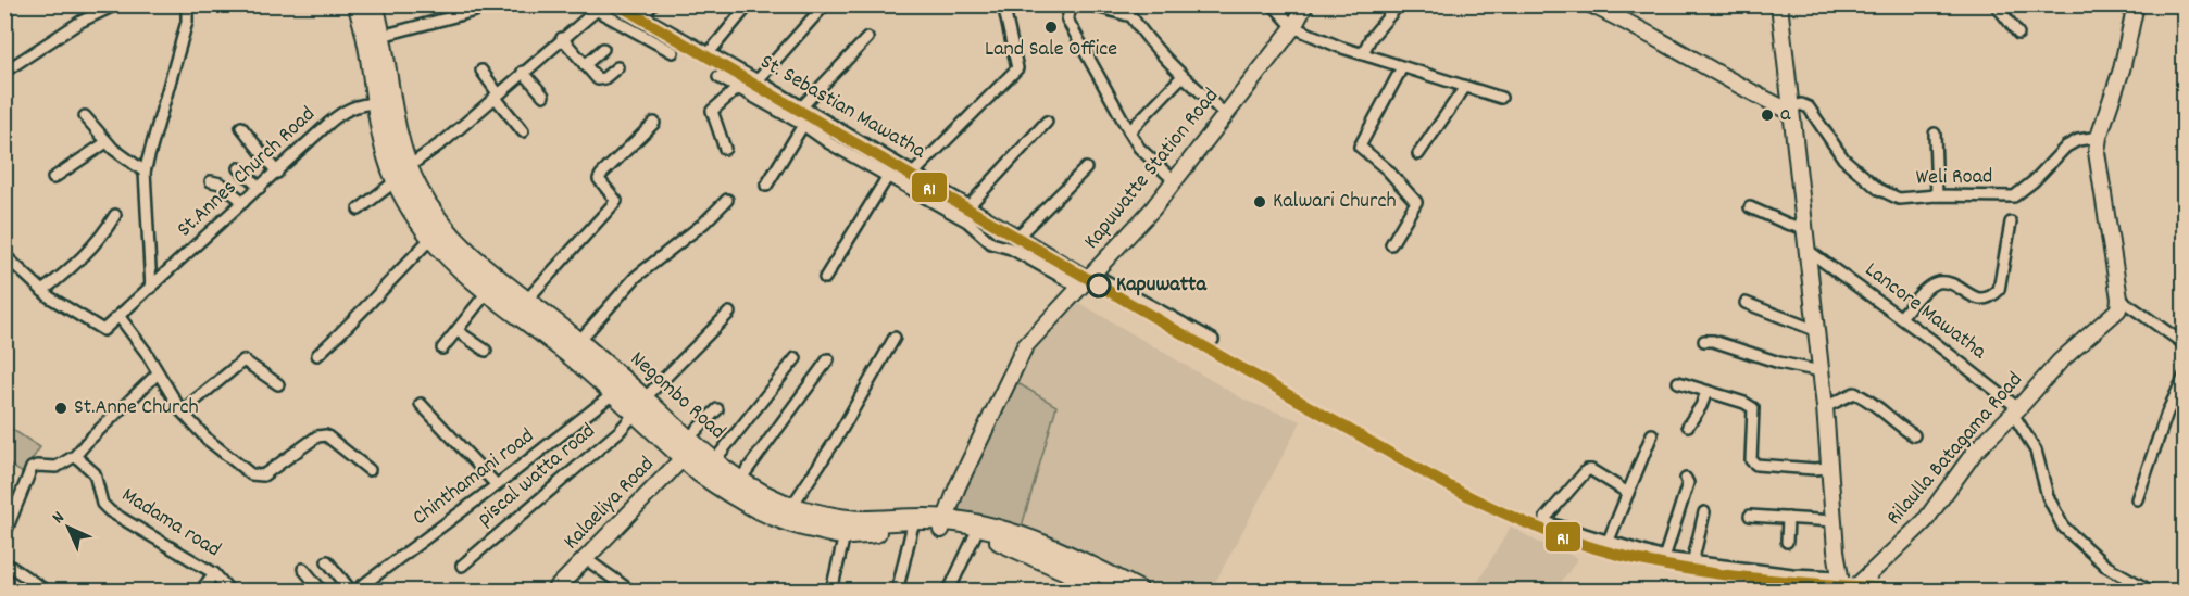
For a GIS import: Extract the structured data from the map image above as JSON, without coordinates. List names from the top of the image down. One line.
{"streets":{"highway":["Negombo Road"],"street":["St. Sebastian Mawatha","Kapuwatte Station Road","St.Annes Church Road","Weli Road","Lancore Mawatha","Rilaulla Batagama Road","piscal watta road","Chinthamani road","Kalaeliya Road","Madama road"]},"crossings":[["St. Sebastian Mawatha","Kapuwatte Station Road"],["Kapuwatte Station Road","Negombo Road"],["St.Annes Church Road","Negombo Road"],["Lancore Mawatha","Rilaulla Batagama Road"],["Negombo Road","piscal watta road"],["Negombo Road","Chinthamani road"],["Negombo Road","Kalaeliya Road"]],"places":["Land Sale Office","a","Kalwari Church","Kapuwatta","St.Anne Church"],"lines":["transit line R1"],"north":"top left"}
